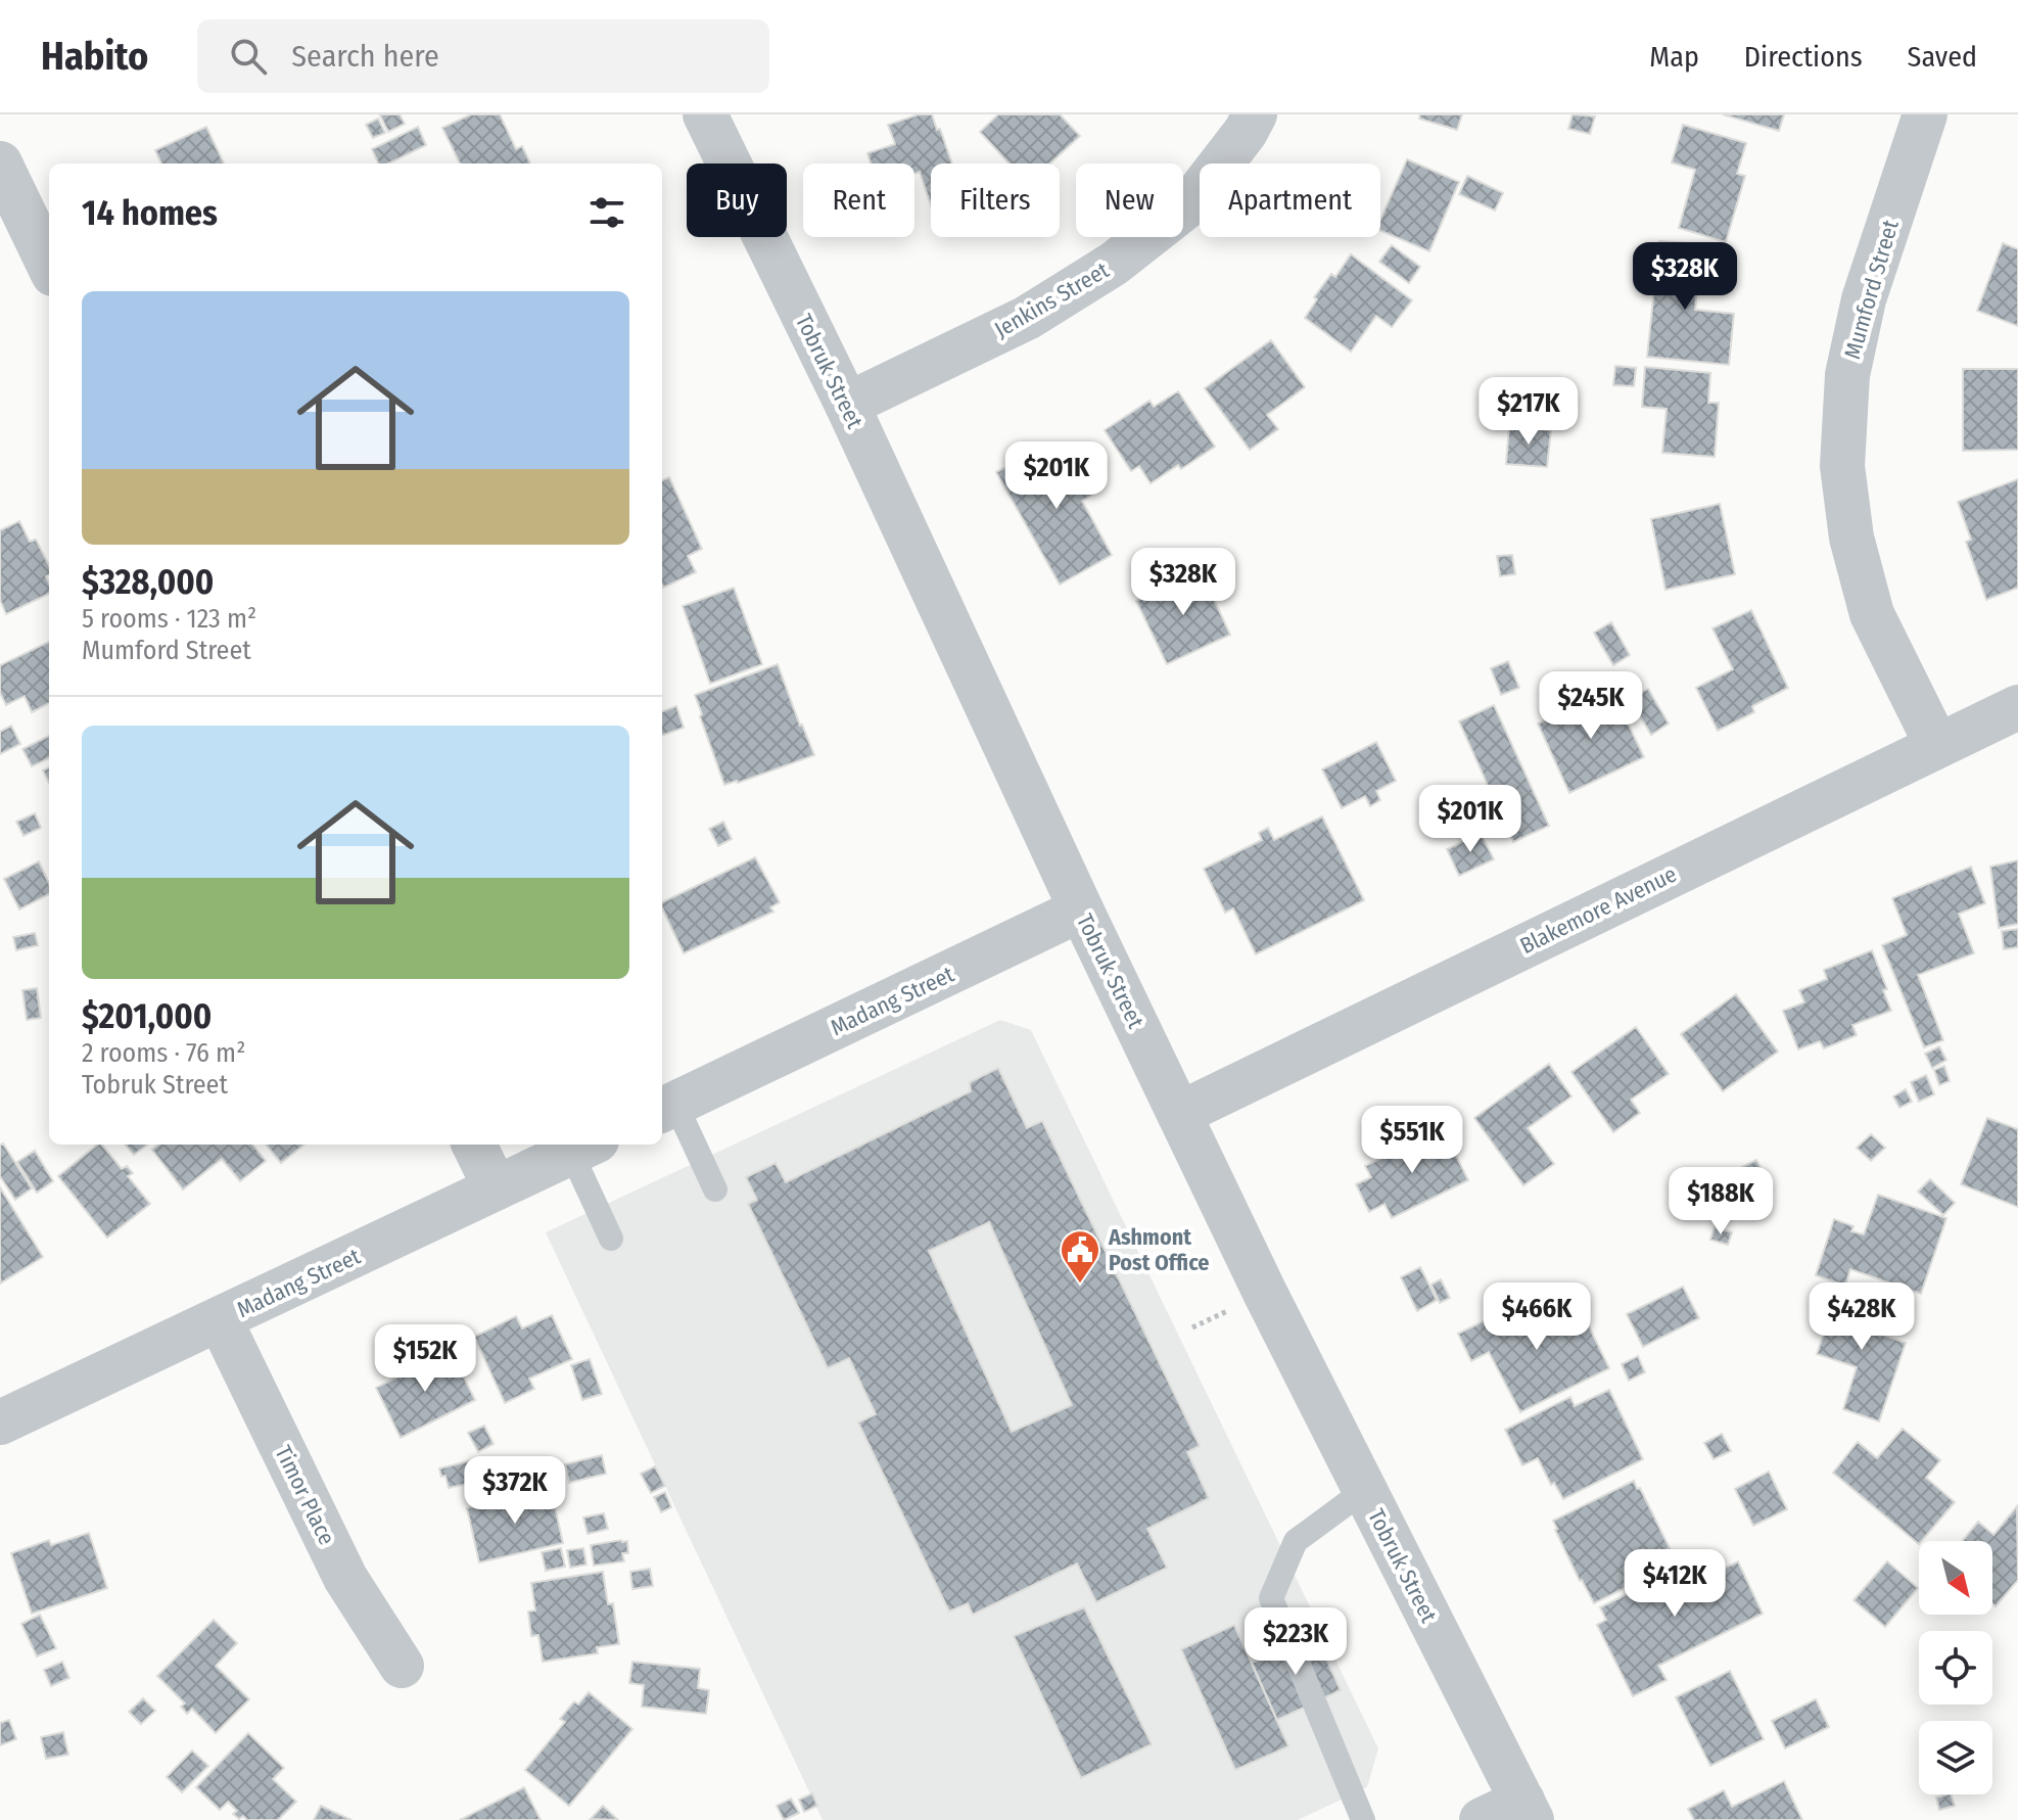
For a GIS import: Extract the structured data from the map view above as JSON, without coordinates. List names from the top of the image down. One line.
{"streets":{"street":["Mumford Street","Jenkins Street","Tobruk Street","Blakemore Avenue","Madang Street","Timor Place"]},"crossings":[["Mumford Street","Blakemore Avenue"],["Jenkins Street","Tobruk Street"],["Tobruk Street","Blakemore Avenue"],["Tobruk Street","Madang Street"],["Madang Street","Timor Place"]],"places":{"public building":["Ashmont Post Office"]},"north":"bottom right","page":{"header":"Habito","search":"Search here","nav":["Map","Directions","Saved"],"chip":["Buy","Rent","Filters","New","Apartment"],"heading":"14 homes","price":["$328K","$217K","$201K","$328K","$245K","$201K","$551K","$188K","$466K","$428K","$152K","$372K","$412K","$223K"],"list":[{"name":"$328,000","note":"5 rooms · 123 m² · Mumford Street"},{"name":"$201,000","note":"2 rooms · 76 m² · Tobruk Street"}]}}
